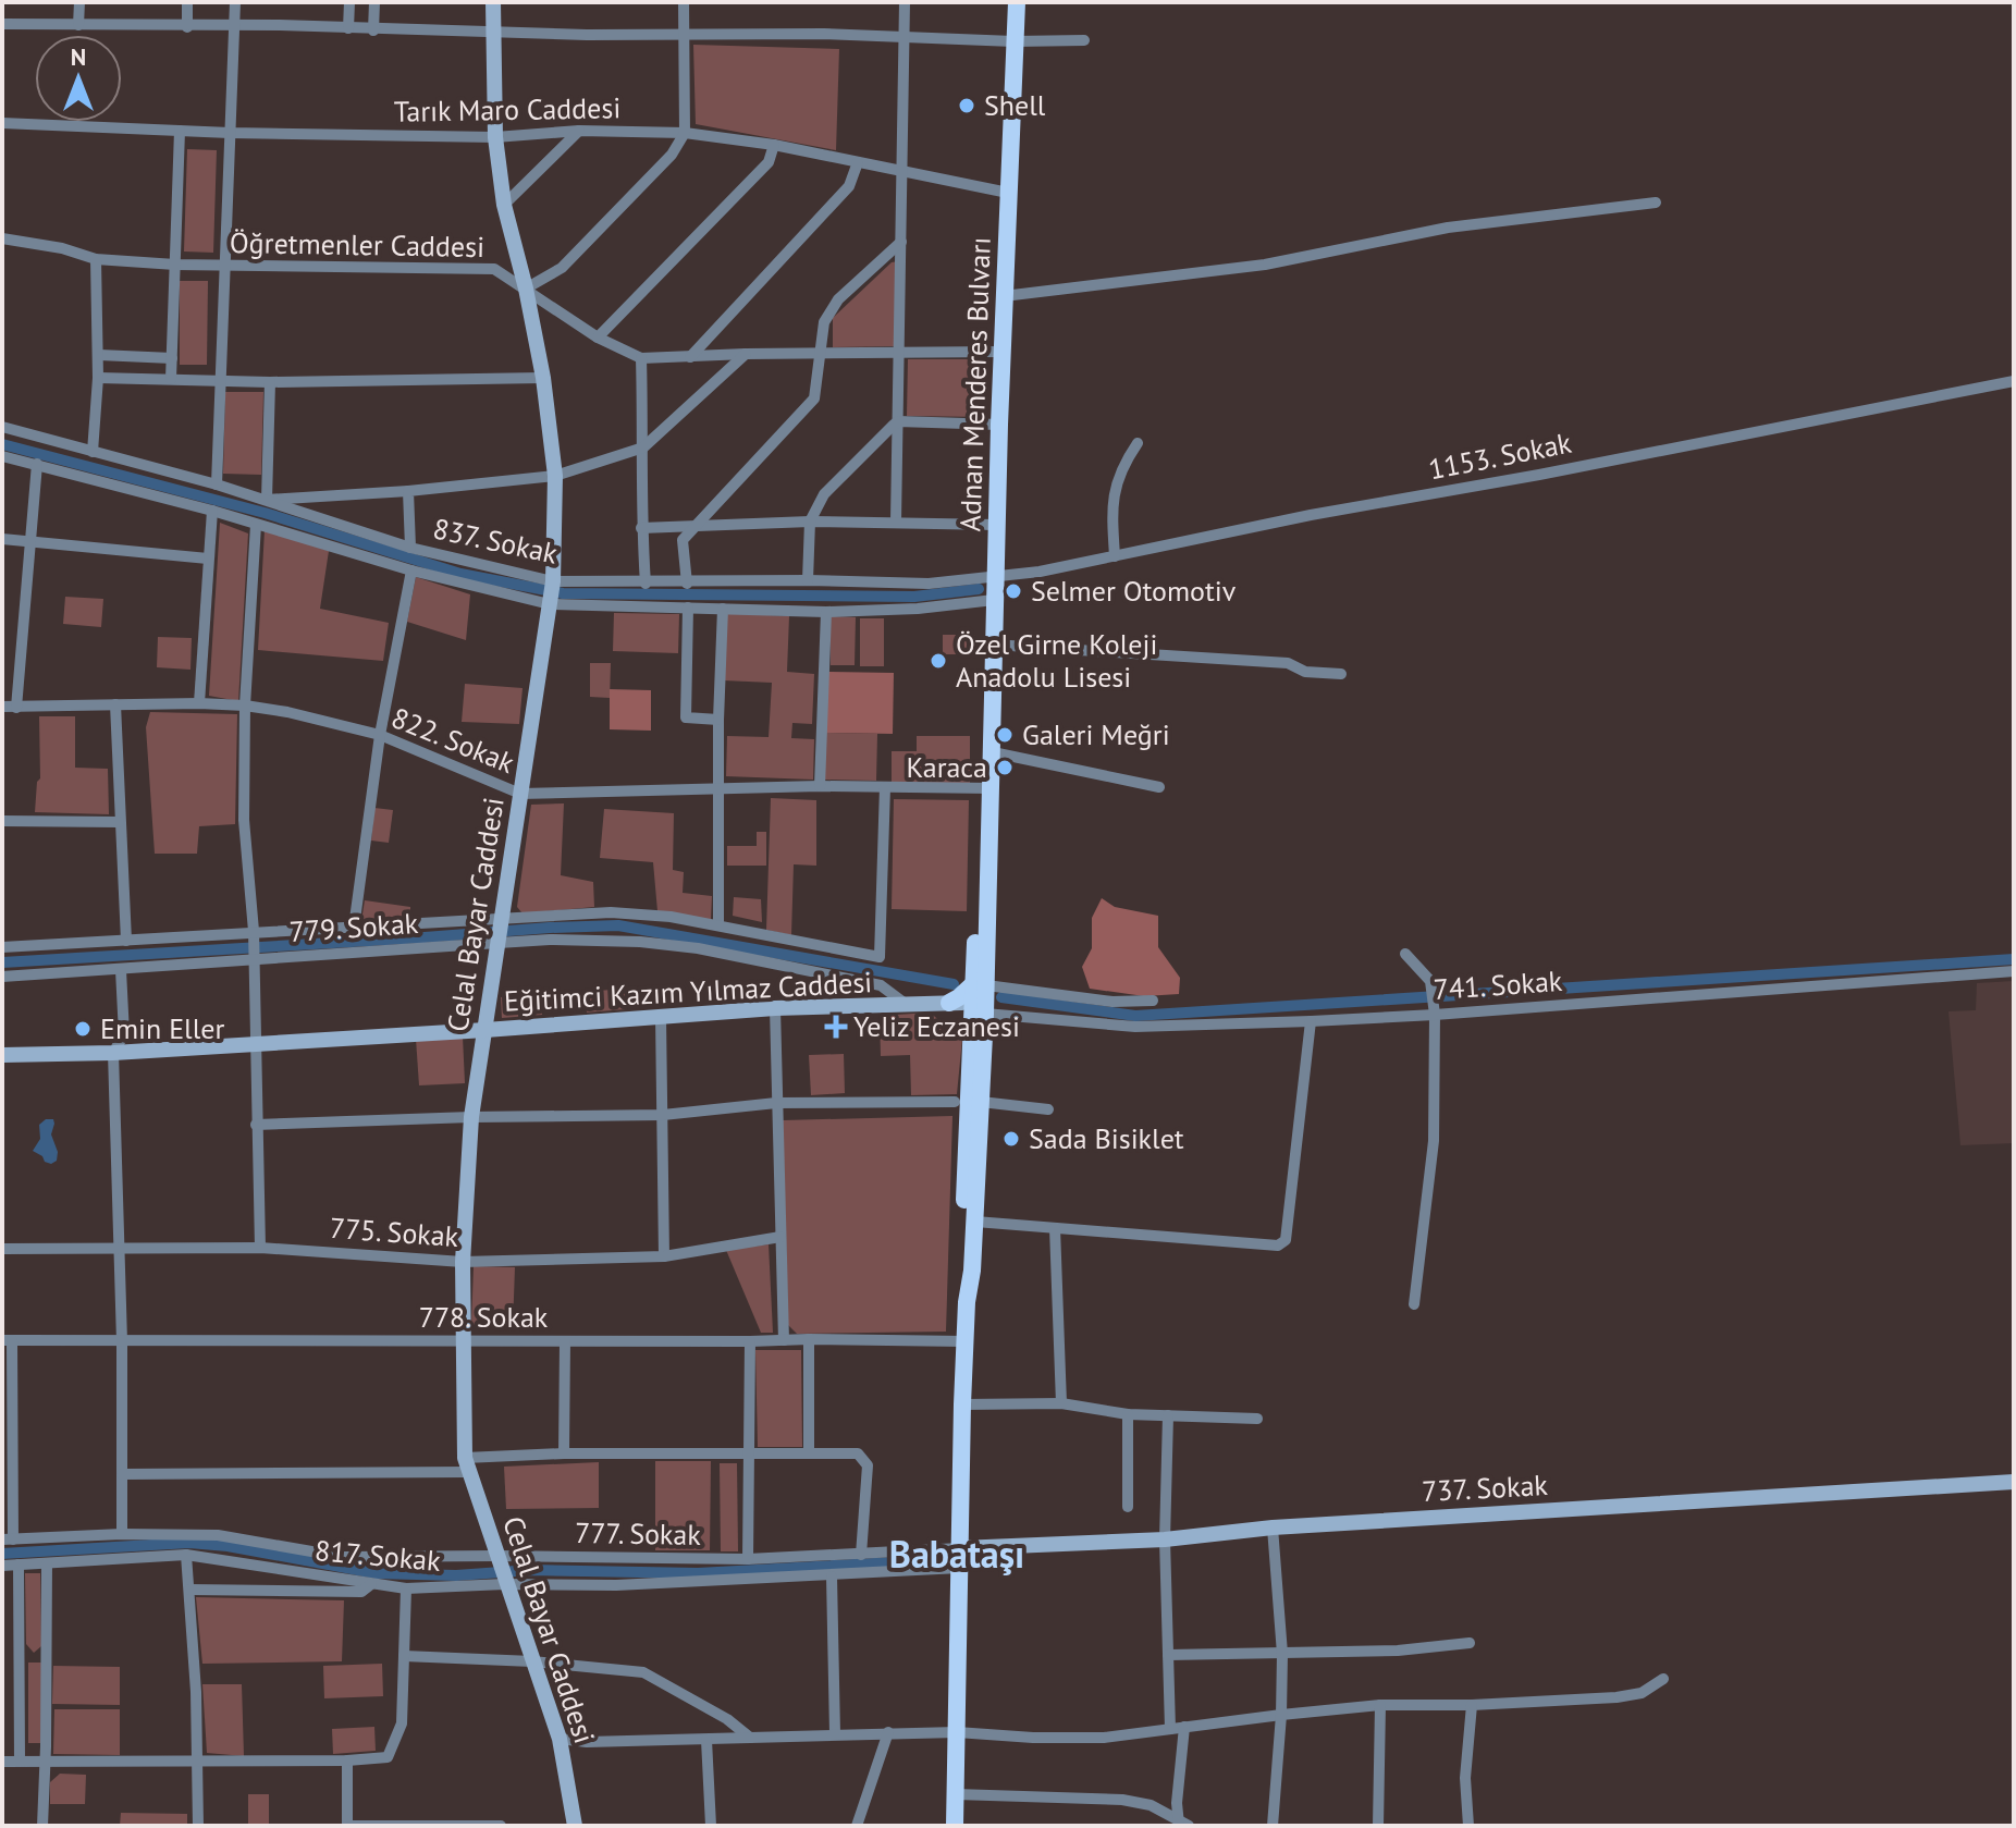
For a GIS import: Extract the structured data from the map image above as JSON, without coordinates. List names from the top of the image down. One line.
{"streets":{"main road":["Adnan Menderes Bulvarı"],"street":["Tarık Maro Caddesi","Öğretmenler Caddesi","1153. Sokak","837. Sokak","822. Sokak","Celal Bayar Caddesi","779. Sokak","741. Sokak","Eğitimci Kazım Yılmaz Caddesi","775. Sokak","778. Sokak","737. Sokak","777. Sokak","817. Sokak"]},"crossings":[["Tarık Maro Caddesi","Adnan Menderes Bulvarı"],["Tarık Maro Caddesi","Celal Bayar Caddesi"],["Öğretmenler Caddesi","Adnan Menderes Bulvarı"],["Öğretmenler Caddesi","Celal Bayar Caddesi"],["Adnan Menderes Bulvarı","1153. Sokak"],["Adnan Menderes Bulvarı","837. Sokak"],["Adnan Menderes Bulvarı","822. Sokak"],["Adnan Menderes Bulvarı","741. Sokak"],["Adnan Menderes Bulvarı","Eğitimci Kazım Yılmaz Caddesi"],["Adnan Menderes Bulvarı","778. Sokak"],["Adnan Menderes Bulvarı","737. Sokak"],["Adnan Menderes Bulvarı","777. Sokak"],["Adnan Menderes Bulvarı","817. Sokak"],["1153. Sokak","837. Sokak"],["837. Sokak","Celal Bayar Caddesi"],["822. Sokak","Celal Bayar Caddesi"],["Celal Bayar Caddesi","779. Sokak"],["Celal Bayar Caddesi","Eğitimci Kazım Yılmaz Caddesi"],["Celal Bayar Caddesi","775. Sokak"],["Celal Bayar Caddesi","778. Sokak"],["Celal Bayar Caddesi","777. Sokak"],["Celal Bayar Caddesi","817. Sokak"],["779. Sokak","Eğitimci Kazım Yılmaz Caddesi"],["741. Sokak","Eğitimci Kazım Yılmaz Caddesi"],["737. Sokak","777. Sokak"]],"districts":["Babataşı"],"places":{"other":["Shell","Selmer Otomotiv","Özel Girne Koleji Anadolu Lisesi","Galeri Meğri","Karaca","Emin Eller","Sada Bisiklet"],"health":["Yeliz Eczanesi"]},"north":"top"}
